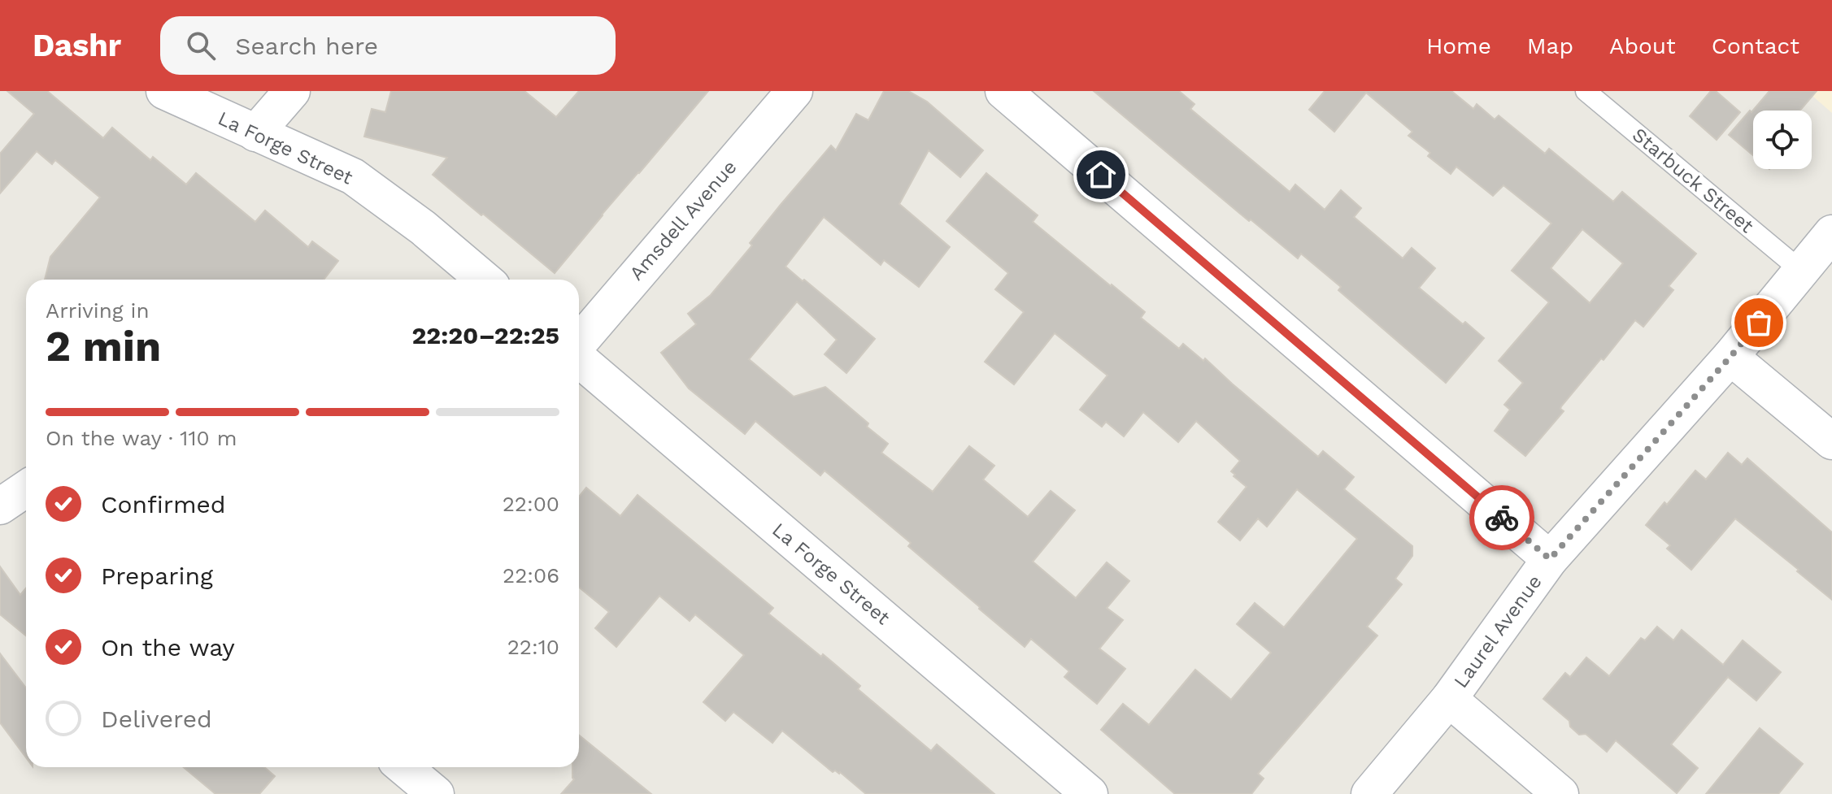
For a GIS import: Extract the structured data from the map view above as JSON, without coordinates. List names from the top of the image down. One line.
{"streets":{"street":["La Forge Street","Amsdell Avenue","Laurel Avenue"],"lane":["Starbuck Street"]},"crossings":[["Starbuck Street","Laurel Avenue"]],"page":{"header":"Dashr","search":"Search here","nav":["Home","Map","About","Contact"],"heading":["2 min","Arriving in","22:20–22:25"],"bar":"On the way · 110 m","list":[["Confirmed","22:00"],["Preparing","22:06"],["On the way","22:10"],"Delivered"]}}
